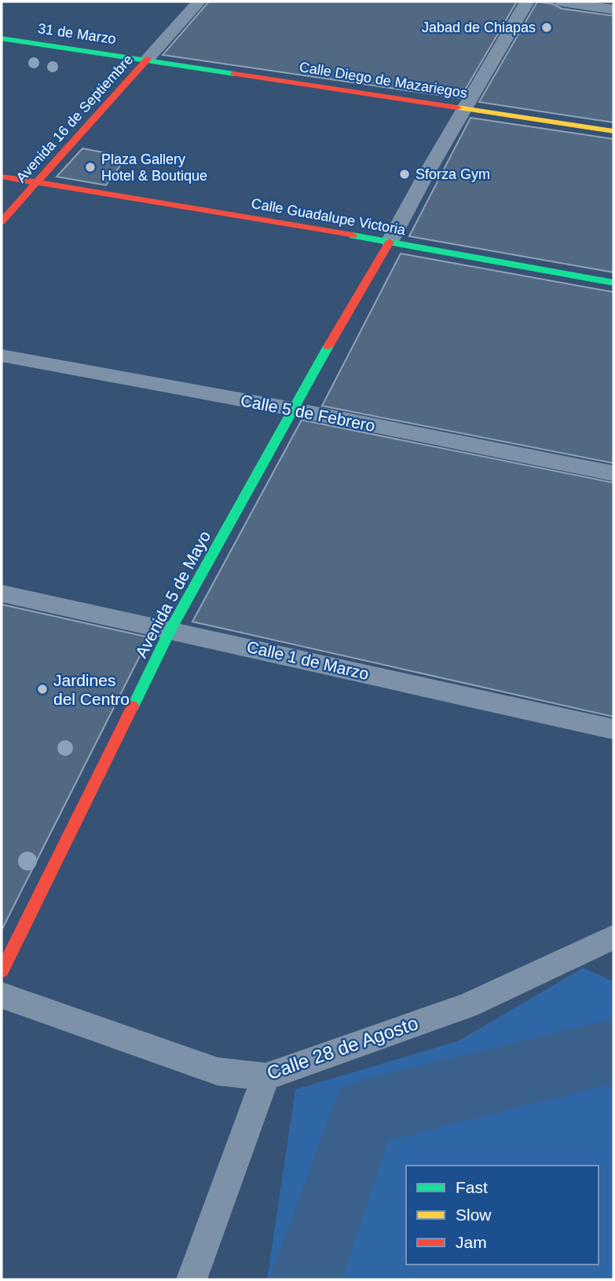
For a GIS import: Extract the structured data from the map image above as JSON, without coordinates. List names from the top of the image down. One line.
{"streets":{"main road":["31 de Marzo","Calle Diego de Mazariegos","Avenida 16 de Septiembre","Calle Guadalupe Victoria","Avenida 5 de Mayo"],"street":["Calle 5 de Febrero","Calle 1 de Marzo","Calle 28 de Agosto"]},"crossings":[["31 de Marzo","Calle Diego de Mazariegos"],["31 de Marzo","Avenida 16 de Septiembre"],["Calle Diego de Mazariegos","Avenida 16 de Septiembre"],["Avenida 16 de Septiembre","Calle Guadalupe Victoria"],["Calle Guadalupe Victoria","Avenida 5 de Mayo"],["Calle 5 de Febrero","Avenida 5 de Mayo"],["Avenida 5 de Mayo","Calle 1 de Marzo"]],"places":["Jabad de Chiapas","Plaza Gallery Hotel & Boutique","Sforza Gym","Jardines del Centro"],"legend":["Fast","Slow","Jam"]}
